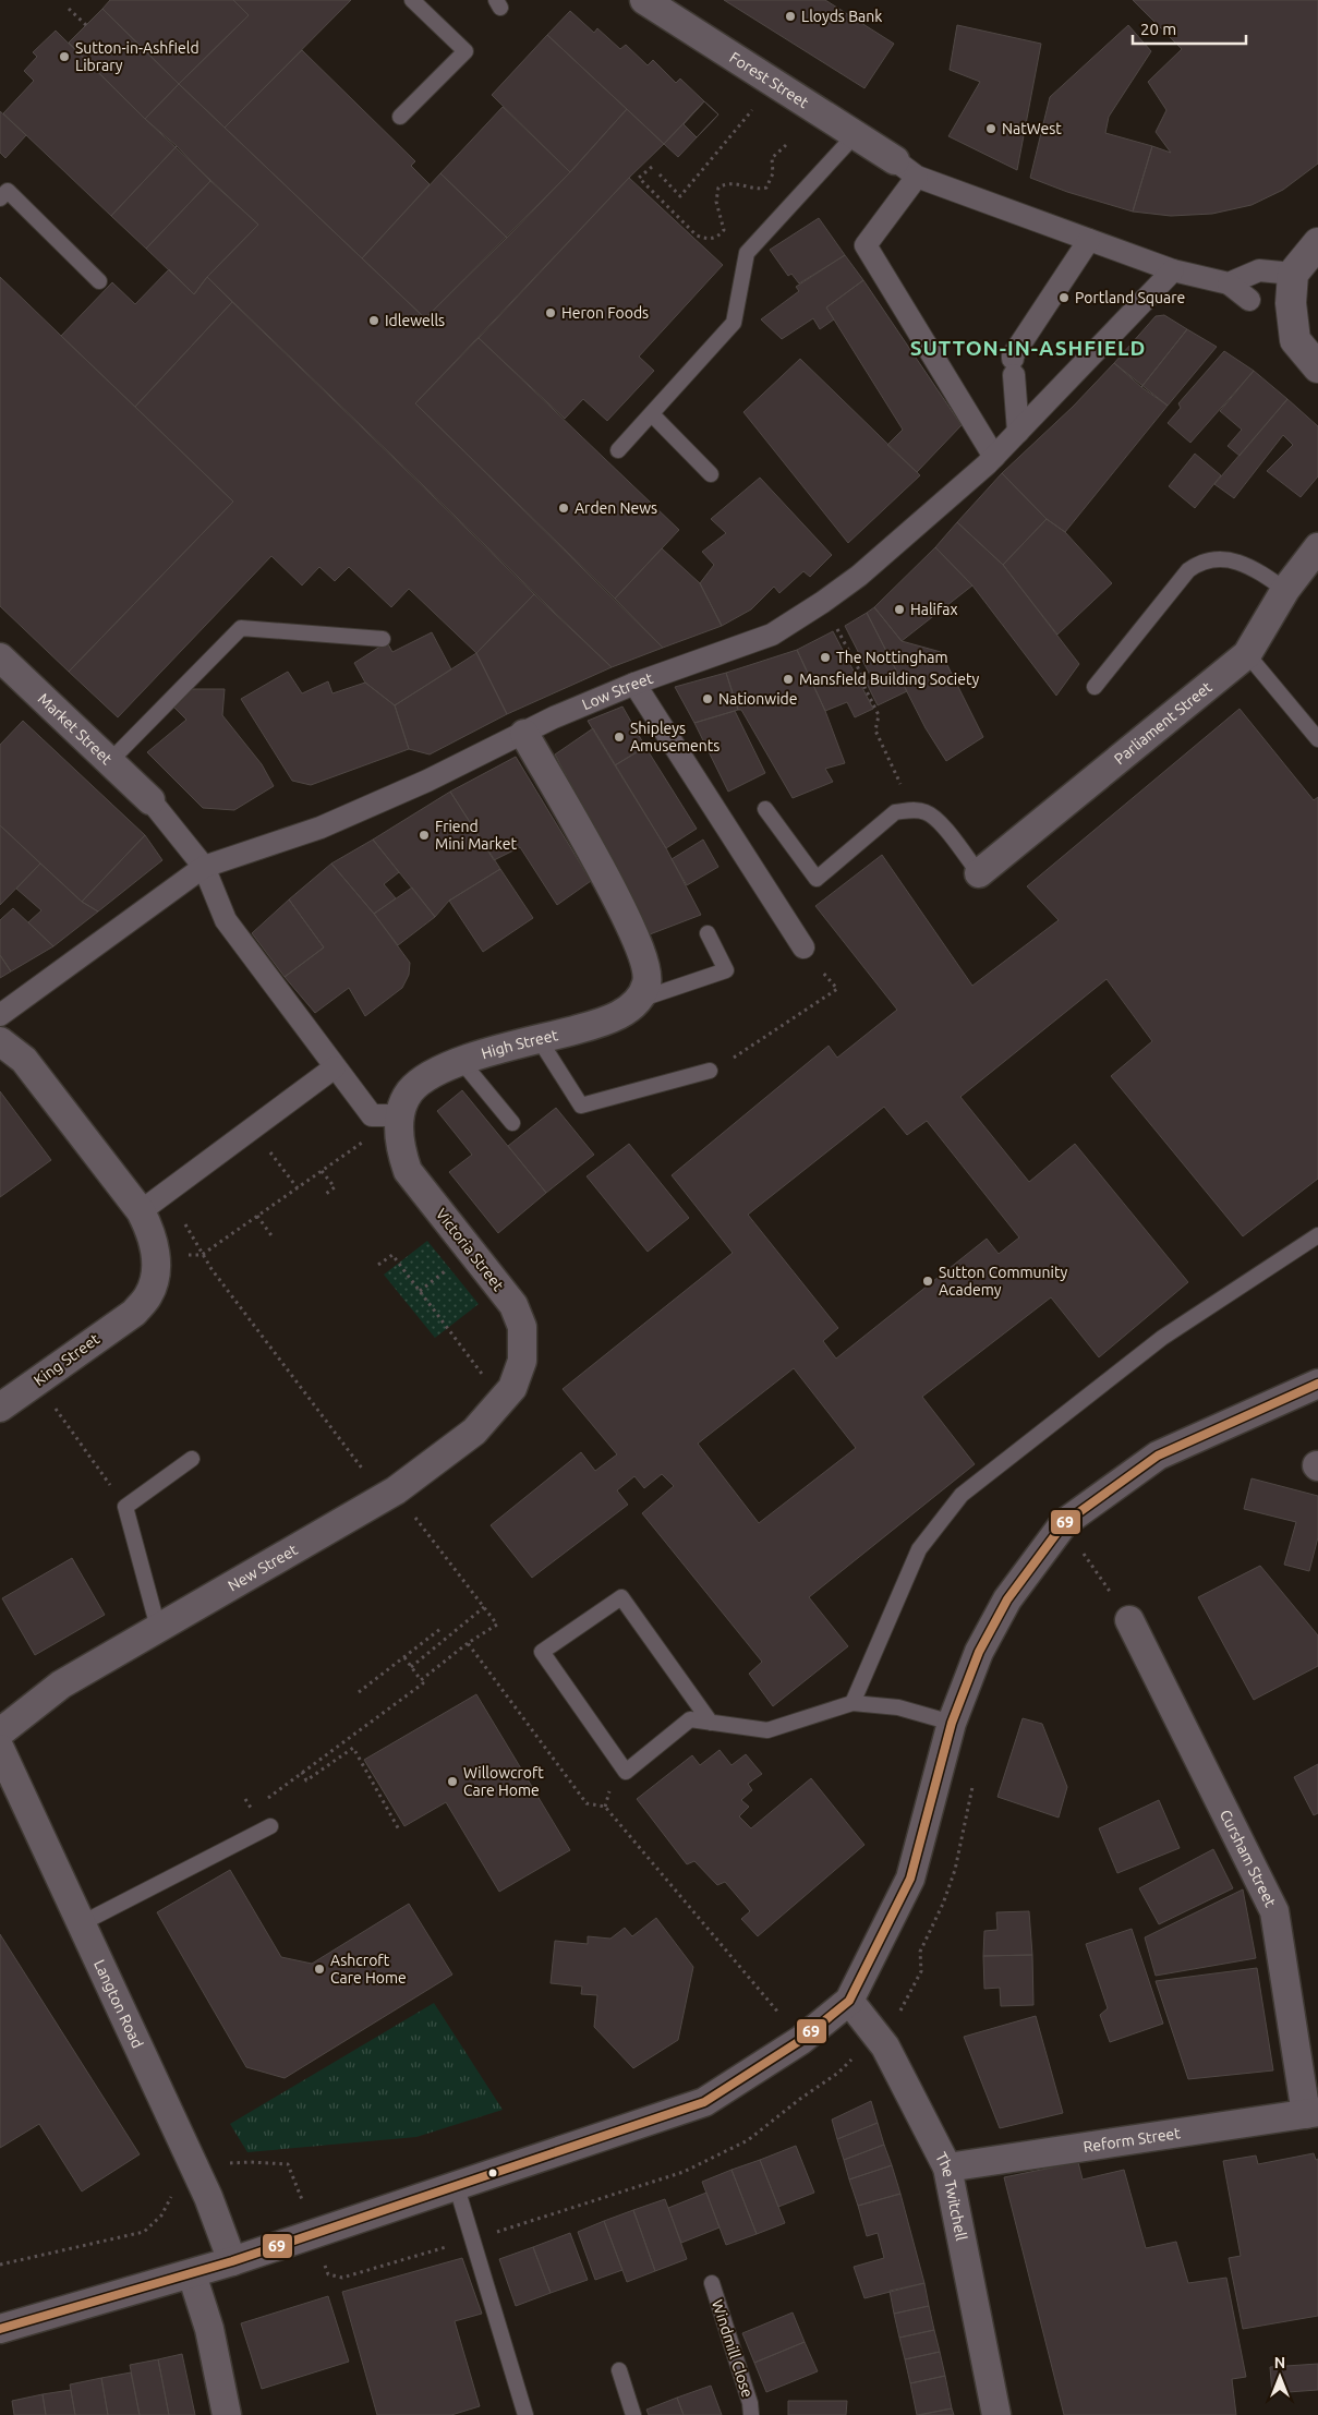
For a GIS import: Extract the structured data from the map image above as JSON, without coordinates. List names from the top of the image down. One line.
{"streets":{"street":["Forest Street","Low Street","Parliament Street","Market Street","High Street","Victoria Street","King Street","New Street","Cursham Street","Langton Road","Reform Street","The Twitchell"],"lane":["Windmill Close"]},"crossings":[["High Street","Victoria Street"],["Victoria Street","New Street"],["Cursham Street","Reform Street"],["Reform Street","The Twitchell"]],"districts":["SUTTON-IN-ASHFIELD"],"places":["Lloyds Bank","Sutton-in-Ashfield Library","NatWest","Portland Square","Heron Foods","Idlewells","Arden News","Halifax","The Nottingham","Mansfield Building Society","Nationwide","Shipleys Amusements","Friend Mini Market","Sutton Community Academy","Willowcroft Care Home","Ashcroft Care Home"],"lines":["transit line 69"],"scale_bar":"20 m","north":"top"}
